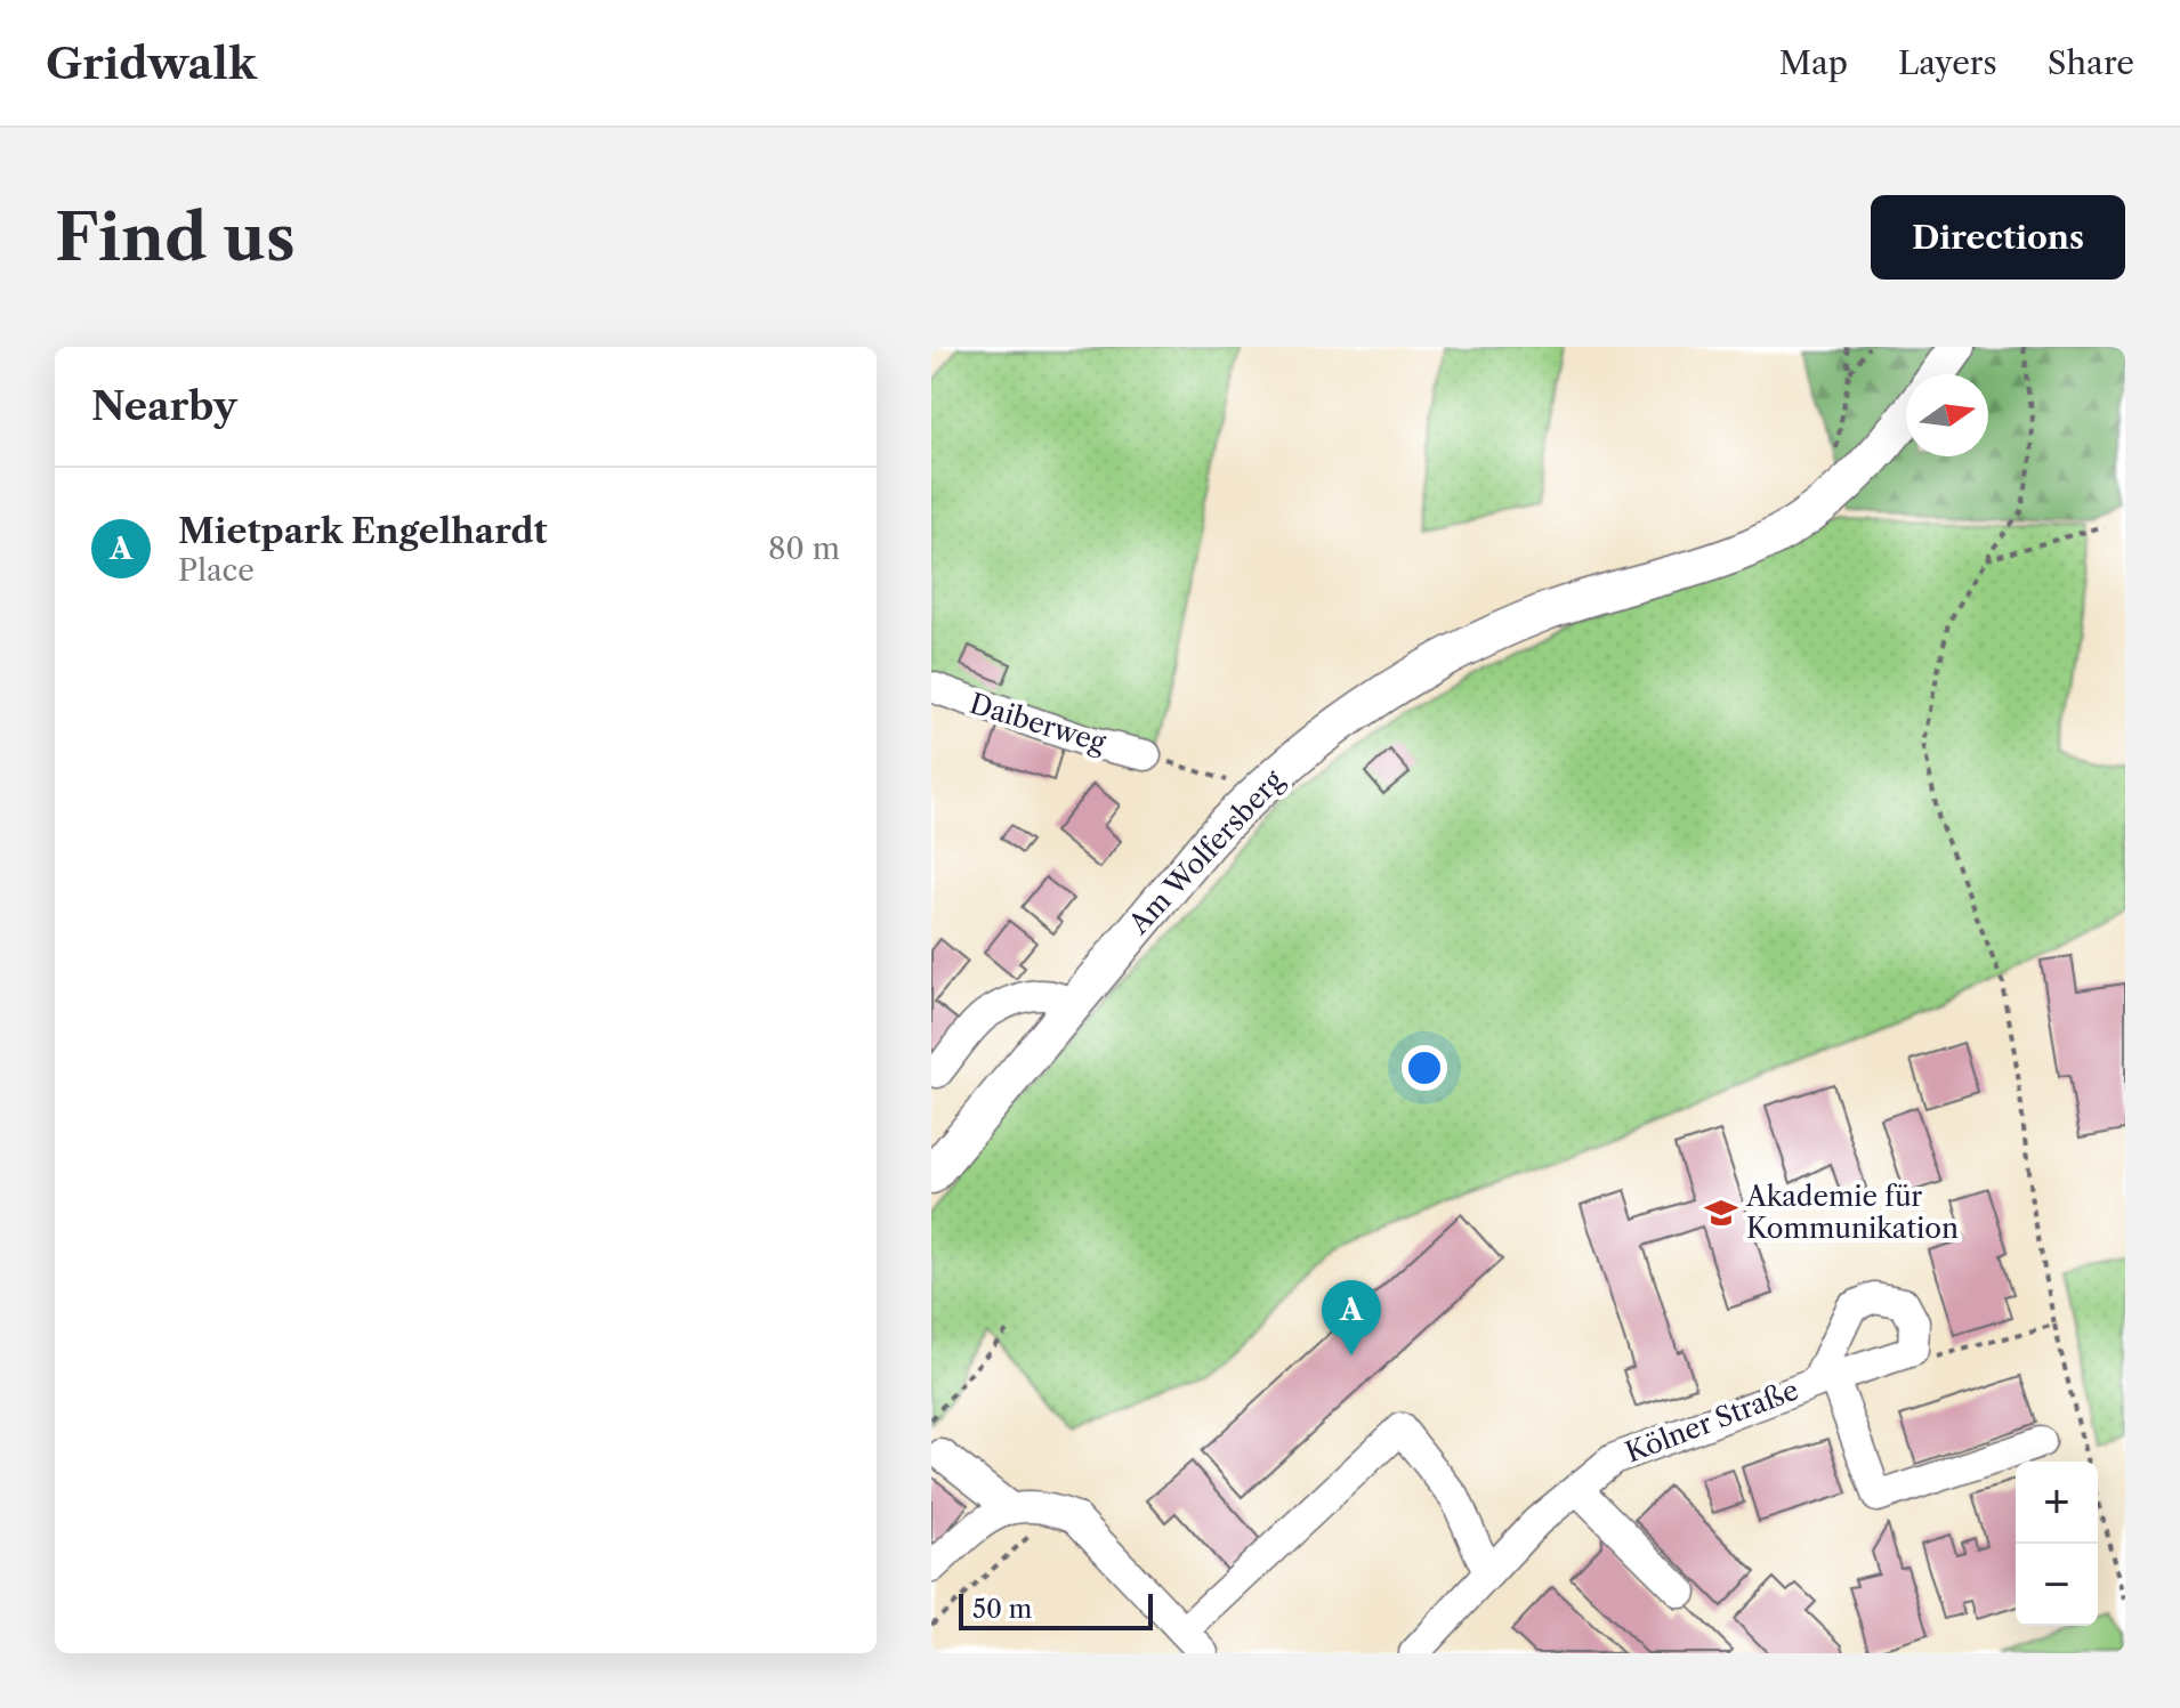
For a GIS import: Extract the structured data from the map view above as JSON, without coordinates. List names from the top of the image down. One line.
{"streets":{"main road":["Am Wolfersberg"],"street":["Daiberweg","Kölner Straße"]},"places":{"school or university":["Akademie für Kommunikation"]},"scale_bar":"50 m","north":"right","page":{"header":"Gridwalk","nav":["Map","Layers","Share"],"buttons":"Directions","title":"Find us","heading":"Nearby","list":[{"mark":"A","name":"Mietpark Engelhardt","note":"Place","value":"80 m"}],"pins":"A","map_buttons":["+","−"],"scale":"50 m"}}
